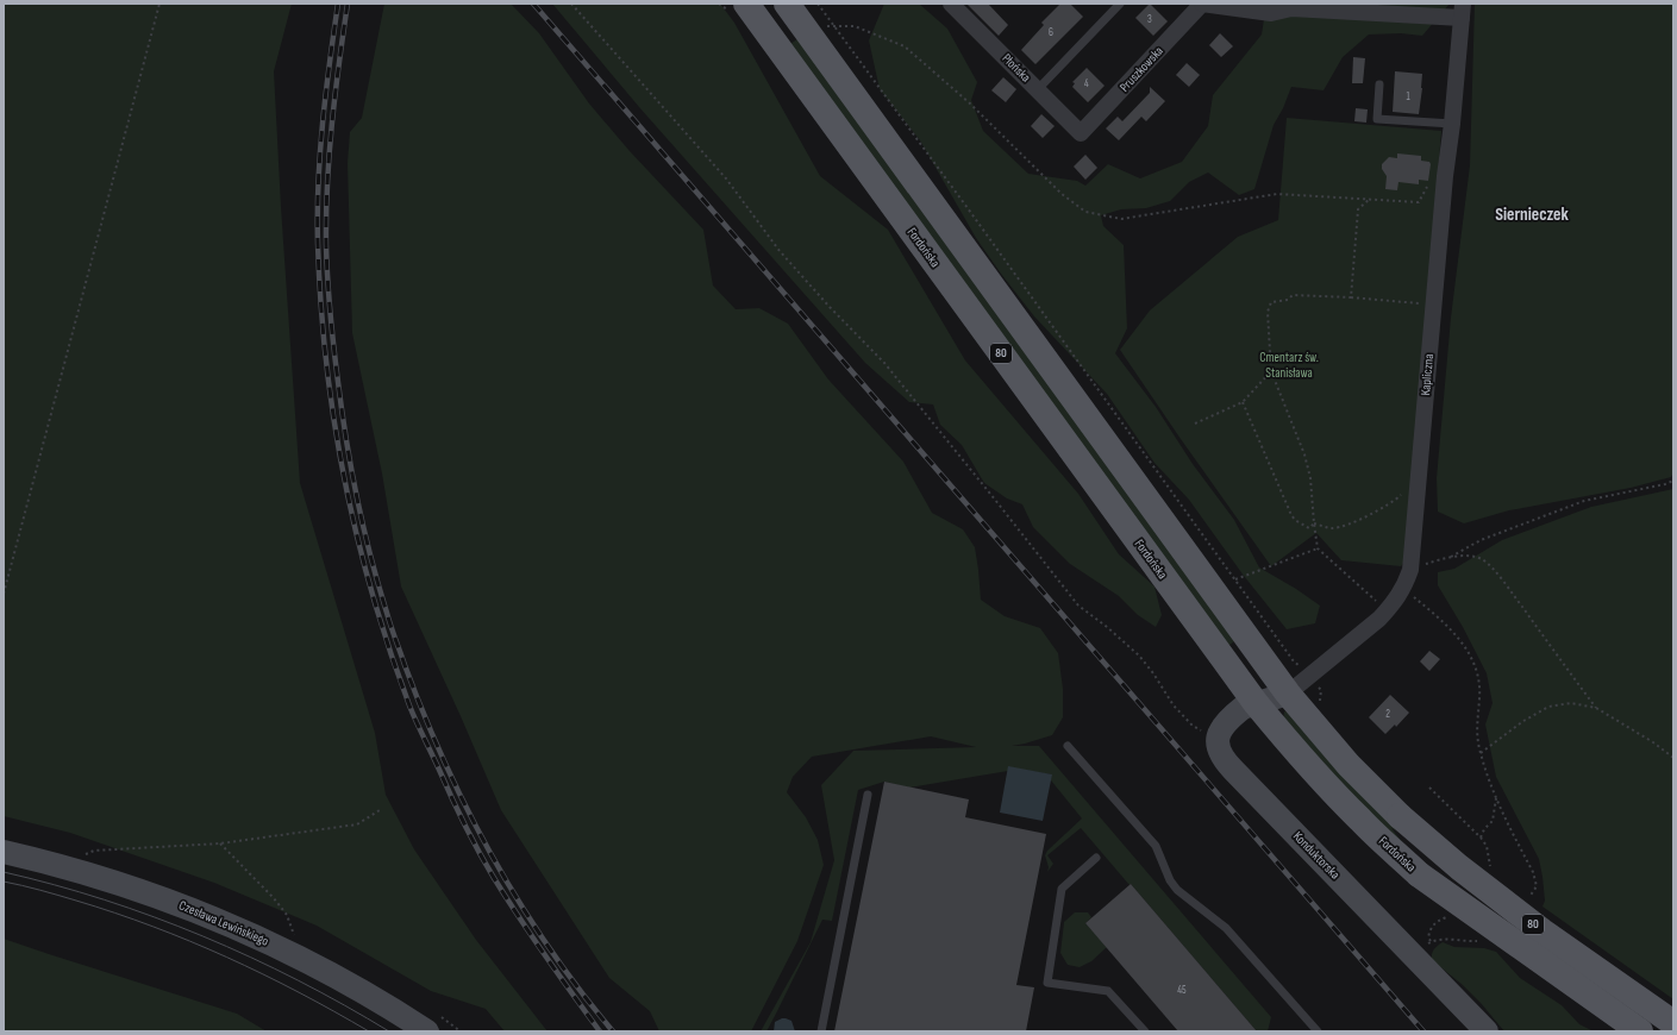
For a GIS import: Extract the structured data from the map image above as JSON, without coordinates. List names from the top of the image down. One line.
{"streets":{"main road":["Fordońska","80"],"street":["Płońska","Pruszkowska","Kapliczna","Konduktorska","Czesława Lewińskiego"]},"crossings":[["Płońska","Pruszkowska"],["80","Kapliczna"]],"districts":["Siernieczek"],"parks":["Cmentarz św. Stanisława"],"house_numbers":["3","6","4","1","2","45"]}
